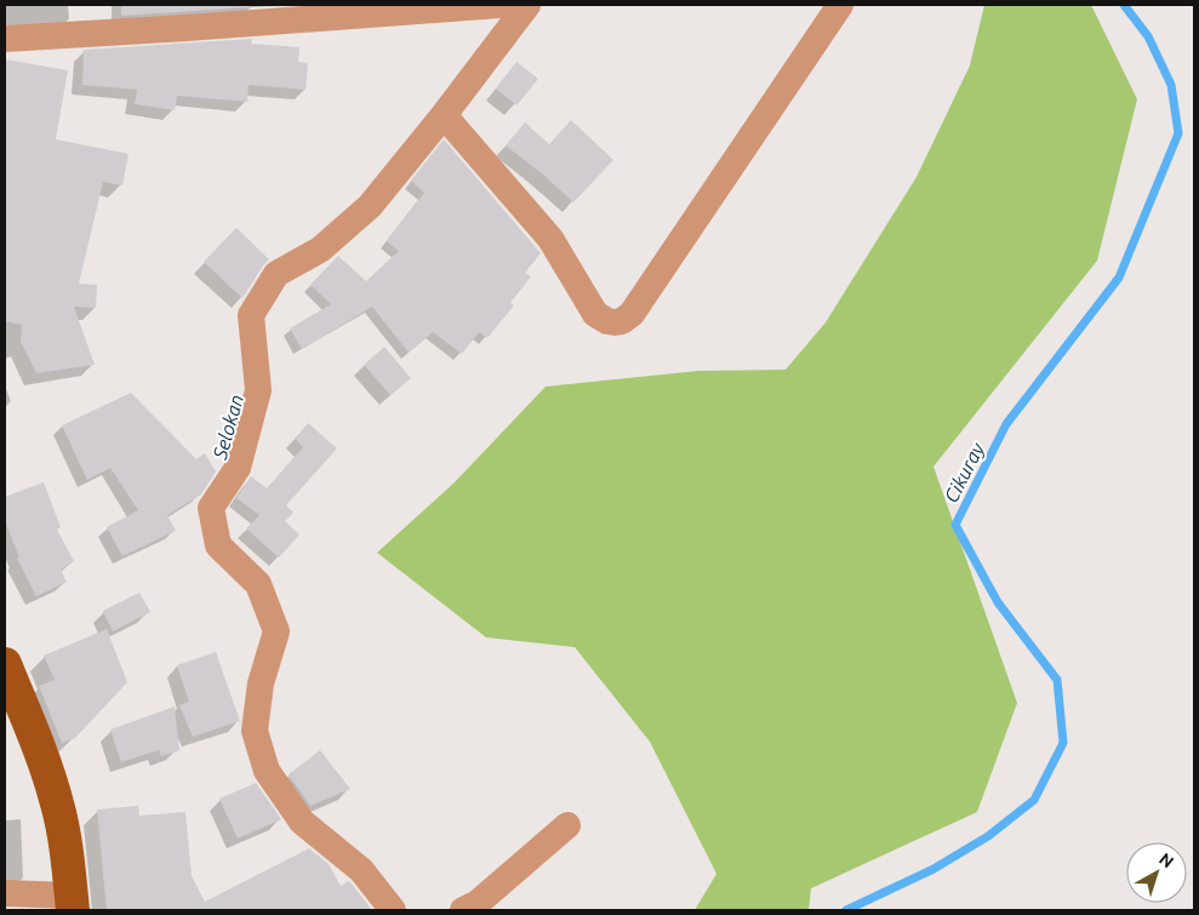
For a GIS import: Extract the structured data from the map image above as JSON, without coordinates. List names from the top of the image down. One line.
{"water":["Selokan","Cikuray"],"north":"top right"}
